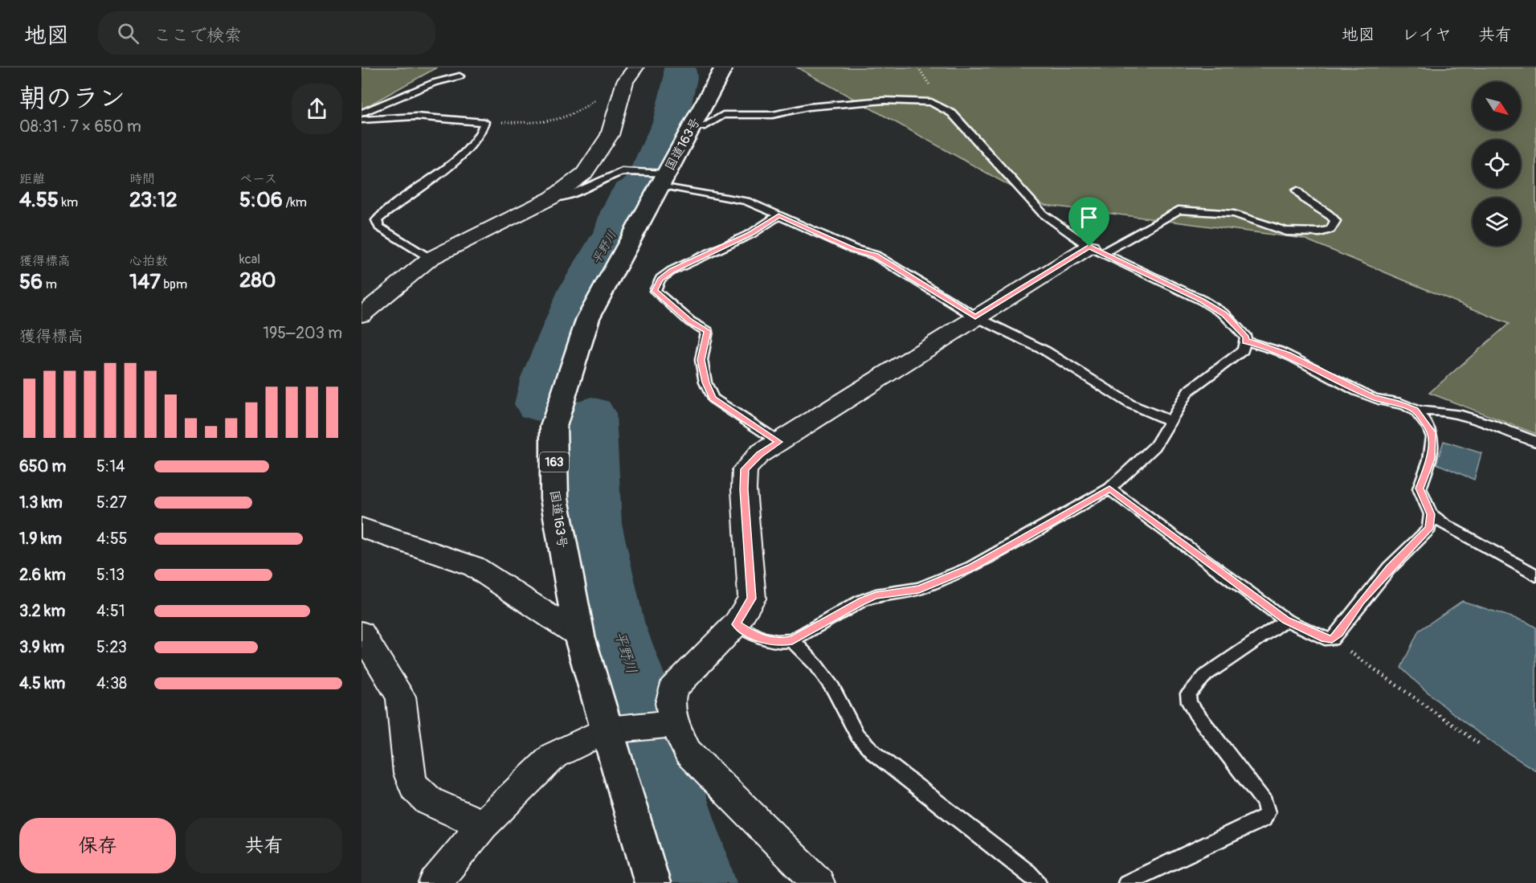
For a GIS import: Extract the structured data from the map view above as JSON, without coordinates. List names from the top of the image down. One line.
{"streets":{"highway":["国道163号","163"]},"water":["平野川"],"north":"bottom right","page":{"header":"地図","search":"ここで検索","nav":["地図","レイヤ","共有"],"heading":["朝のラン","08:31 · 7 × 650 m"],"stats":[["距離","4.55 km"],["時間","23:12"],["ペース","5:06 /km"],["獲得標高","56 m"],["心拍数","147 bpm"],["kcal","280"]],"chart":["獲得標高","195–203 m"],"list":[{"name":"650 m","note":"5:14"},{"name":"1.3 km","note":"5:27"},{"name":"1.9 km","note":"4:55"},{"name":"2.6 km","note":"5:13"},{"name":"3.2 km","note":"4:51"},{"name":"3.9 km","note":"5:23"},{"name":"4.5 km","note":"4:38"}],"buttons":["保存","共有"]}}
